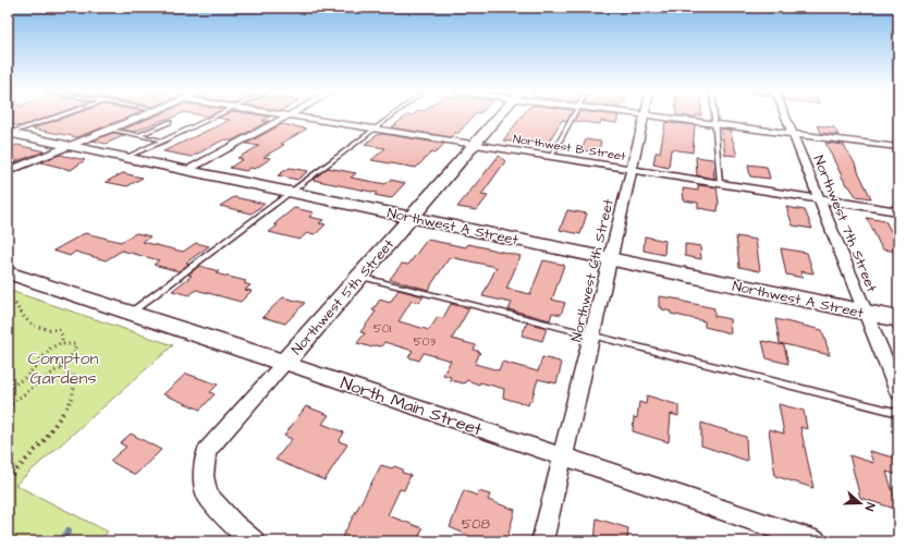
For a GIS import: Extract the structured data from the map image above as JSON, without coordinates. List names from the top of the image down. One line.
{"streets":{"street":["Northwest B Street","Northwest 7th Street","Northwest A Street","Northwest 6th Street","Northwest 5th Street","North Main Street"]},"crossings":[["Northwest B Street","Northwest 7th Street"],["Northwest B Street","Northwest 6th Street"],["Northwest B Street","Northwest 5th Street"],["Northwest 7th Street","Northwest A Street"],["Northwest A Street","Northwest 6th Street"],["Northwest A Street","Northwest 5th Street"],["Northwest 6th Street","North Main Street"],["Northwest 5th Street","North Main Street"]],"parks":["Compton Gardens"],"house_numbers":["501","503","508"],"north":"right"}
